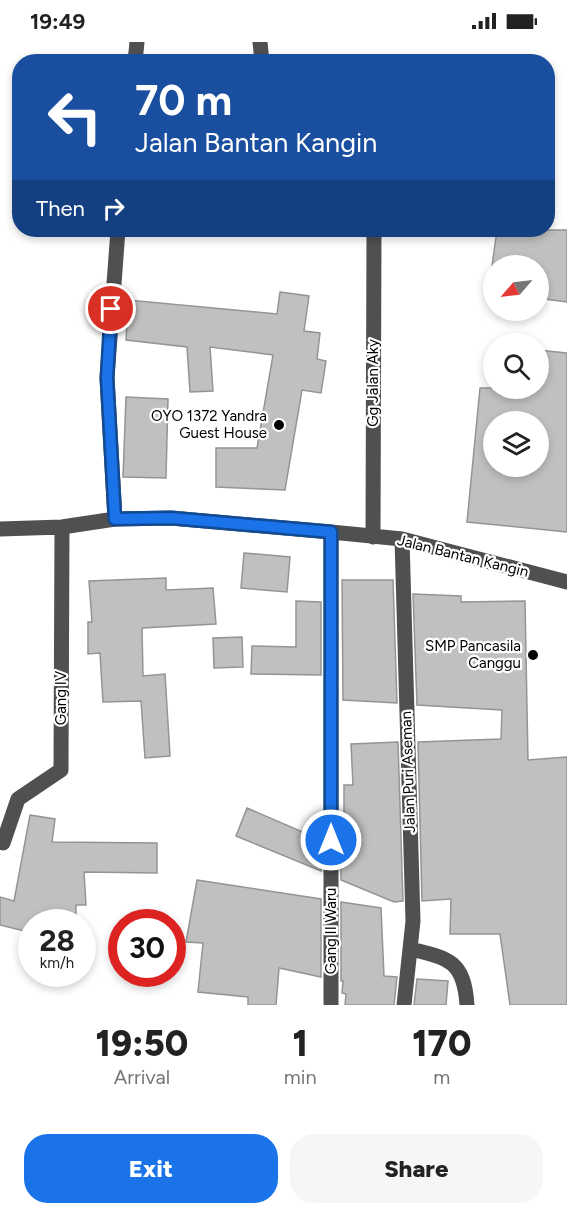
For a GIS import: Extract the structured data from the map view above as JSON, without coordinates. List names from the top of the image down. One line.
{"streets":{"street":["Gg Jalan Aky","Jalan Bantan Kangin","Gang IV","Jalan Puri Aseman","Gang II Waru"]},"crossings":[["Gg Jalan Aky","Jalan Bantan Kangin"],["Jalan Bantan Kangin","Gang IV"],["Jalan Bantan Kangin","Jalan Puri Aseman"],["Jalan Bantan Kangin","Gang II Waru"]],"places":["OYO 1372 Yandra Guest House","SMP Pancasila Canggu"],"north":"bottom left","page":{"status":"19:49","turn":["70 m","Jalan Bantan Kangin"],"then":"Then","speed":"28 km/h","limit":"30","eta":["19:50","Arrival","1","min","170","m"],"buttons":["Exit","Share"]}}
